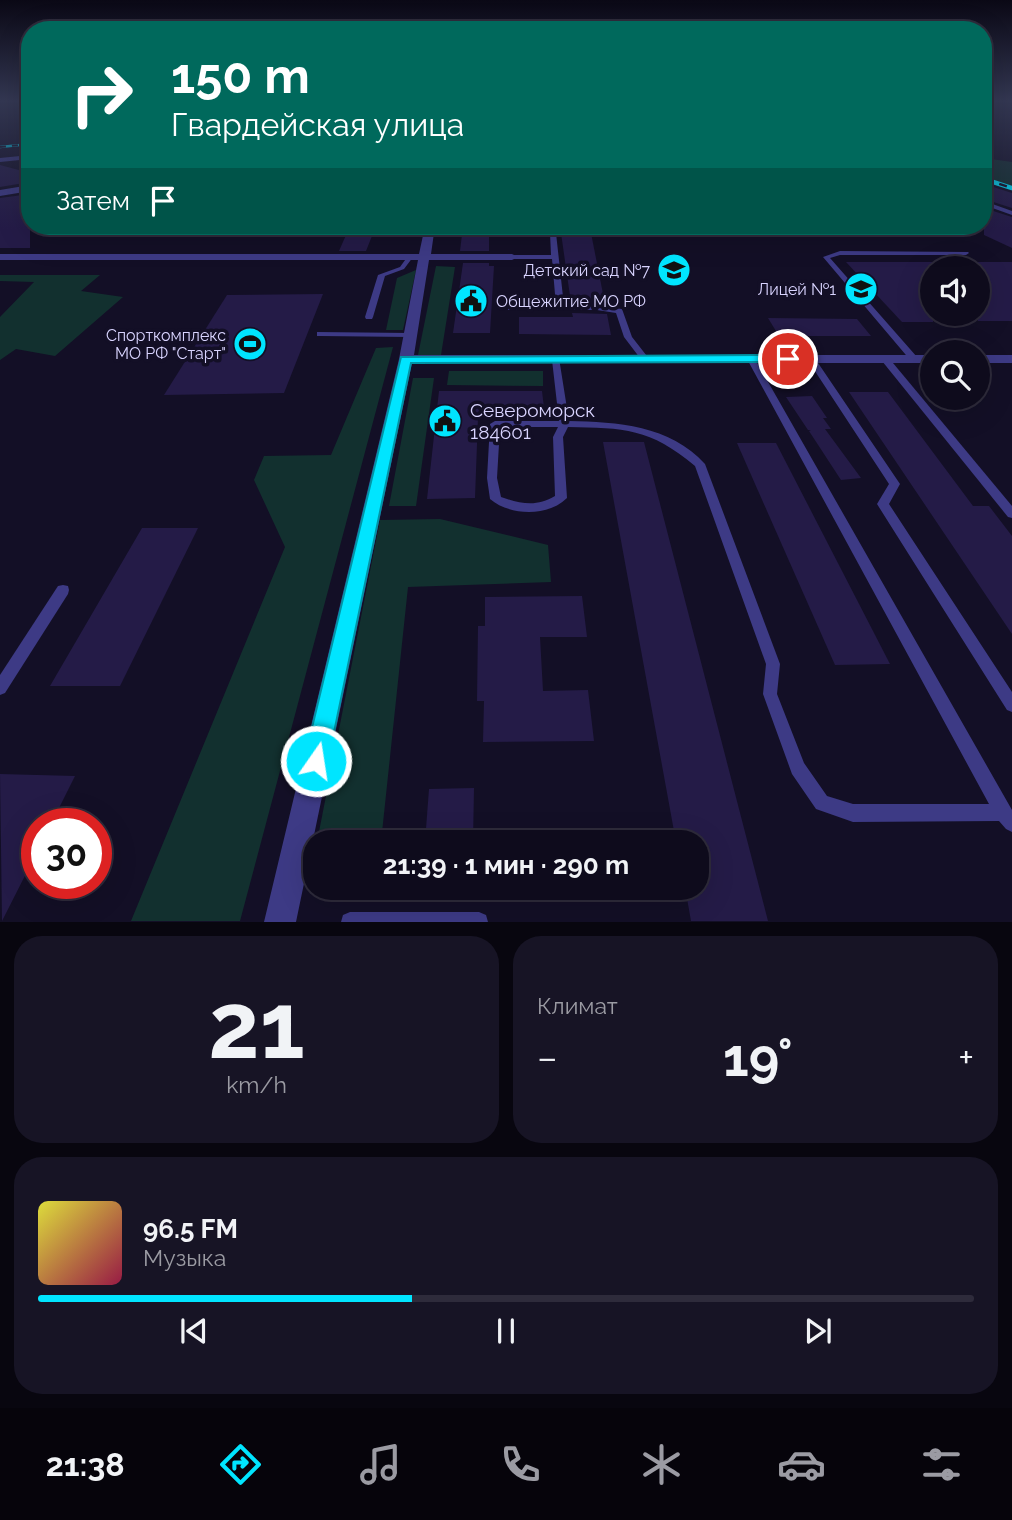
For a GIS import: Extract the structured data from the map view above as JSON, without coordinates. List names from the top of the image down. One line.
{"places":{"school or university":["Детский сад №7","Лицей №1"],"public building":["Общежитие МО РФ","Североморск 184601"],"sports":["Спорткомплекс МО РФ \"Старт\""]},"page":{"turn":["150 m","Гвардейская улица"],"then":"Затем","limit":"30","trip":"21:39 · 1 мин · 290 m","tile":[["21","km/h"],"Климат"],"heat":["−","19°","+"],"song":["96.5 FM","Музыка"],"tabs":"21:38"}}
